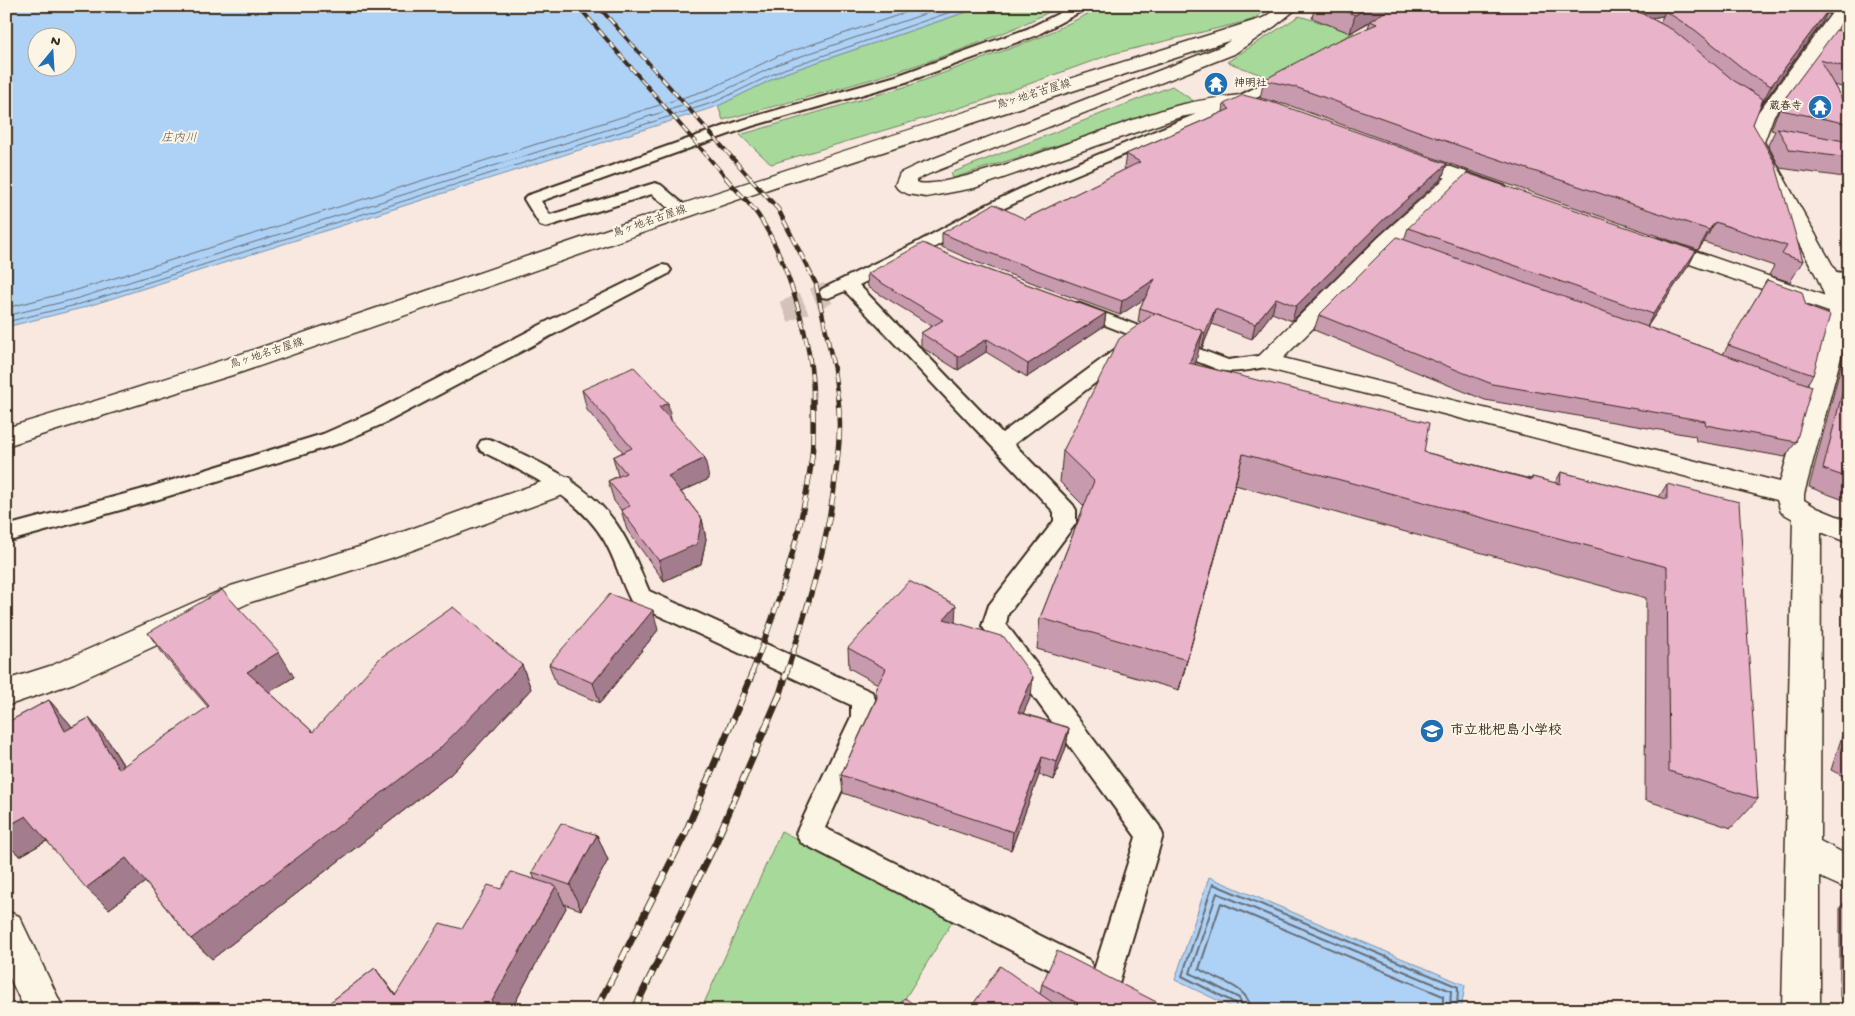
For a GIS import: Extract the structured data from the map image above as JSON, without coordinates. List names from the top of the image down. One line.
{"streets":{"street":["鳥ヶ地名古屋線"]},"water":["庄内川"],"places":{"temple":["神明社","蔵春寺"],"school or university":["市立枇杷島小学校"]},"north":"top"}
